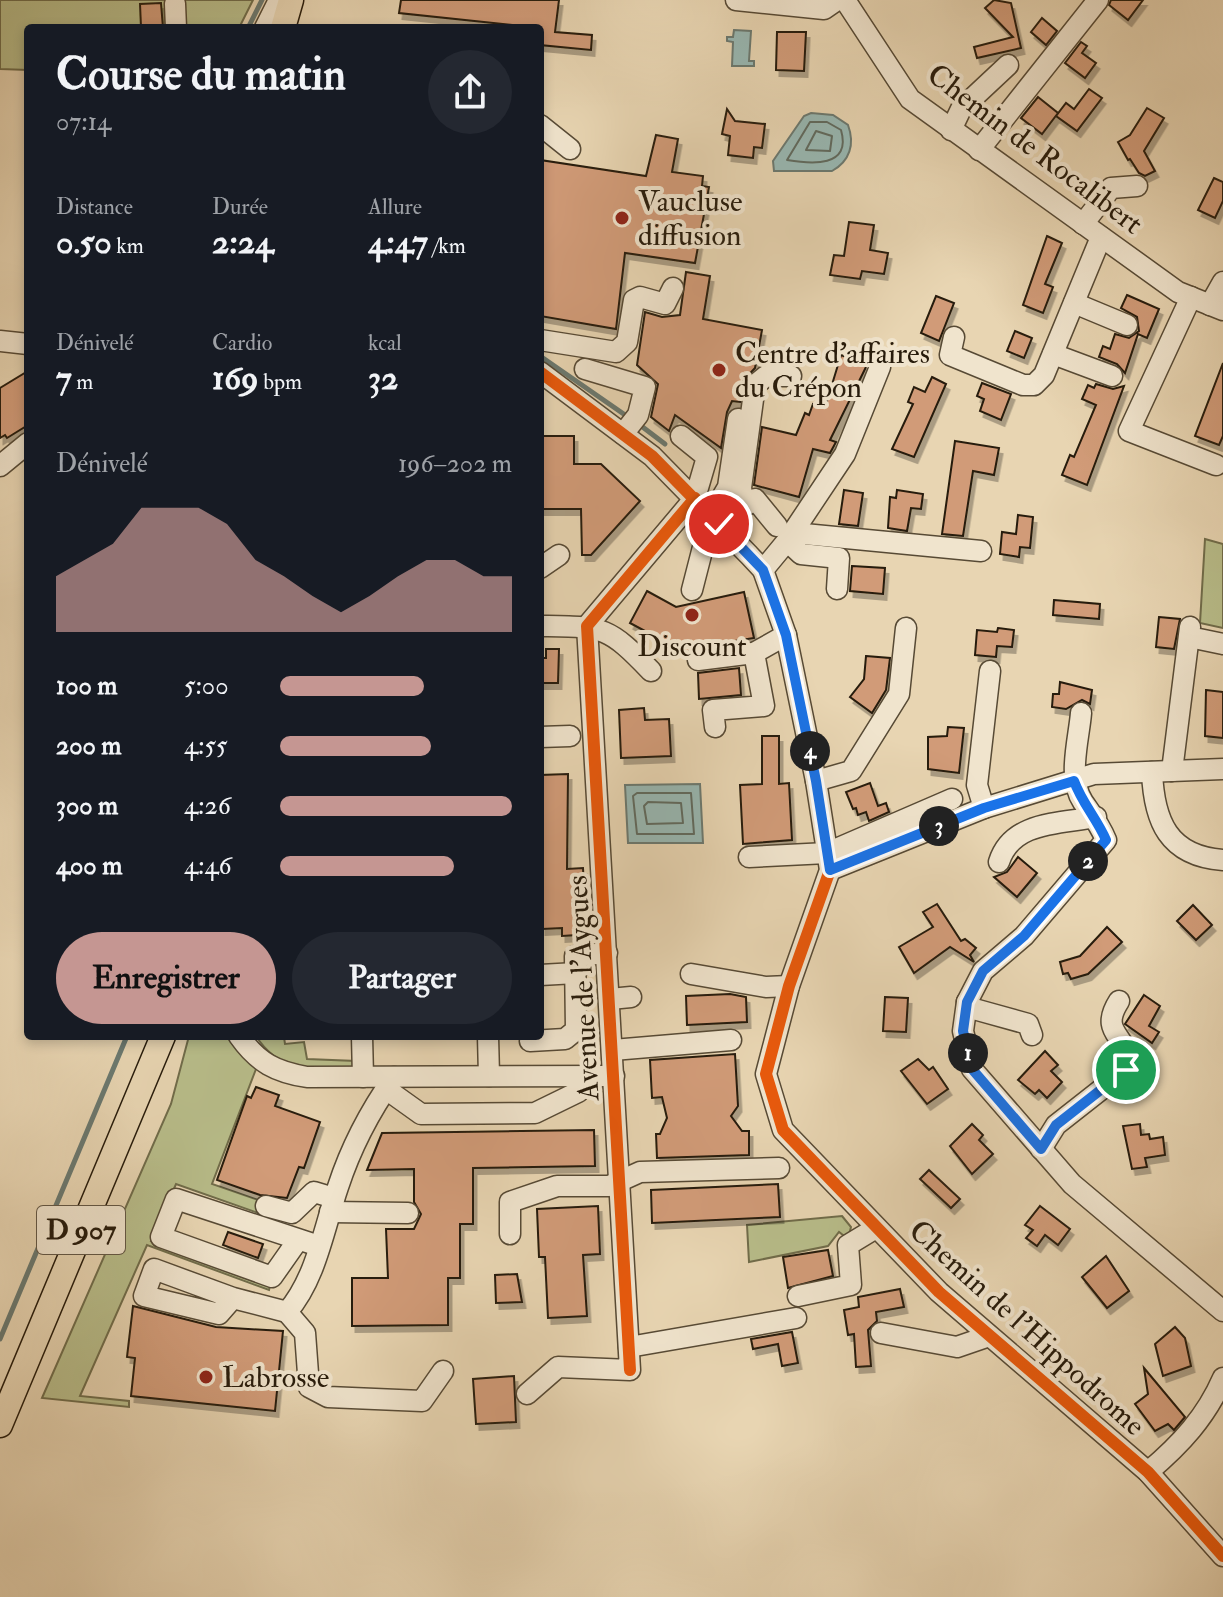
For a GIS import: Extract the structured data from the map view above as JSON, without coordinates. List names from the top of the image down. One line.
{"streets":{"main road":["D 907"],"street":["Chemin de Rocalibert","Avenue de l'Aygues","Chemin de l'Hippodrome"]},"places":["Vaucluse diffusion","Centre d'affaires du Crépon","Discount","Labrosse"],"page":{"heading":["Course du matin","07:14"],"stats":[["Distance","0.50 km"],["Durée","2:24"],["Allure","4:47 /km"],["Dénivelé","7 m"],["Cardio","169 bpm"],["kcal","32"]],"chart":["Dénivelé","196–202 m"],"list":[{"name":"100 m","note":"5:00"},{"name":"200 m","note":"4:55"},{"name":"300 m","note":"4:26"},{"name":"400 m","note":"4:46"}],"pins":["4","3","2","1"],"buttons":["Enregistrer","Partager"]}}
